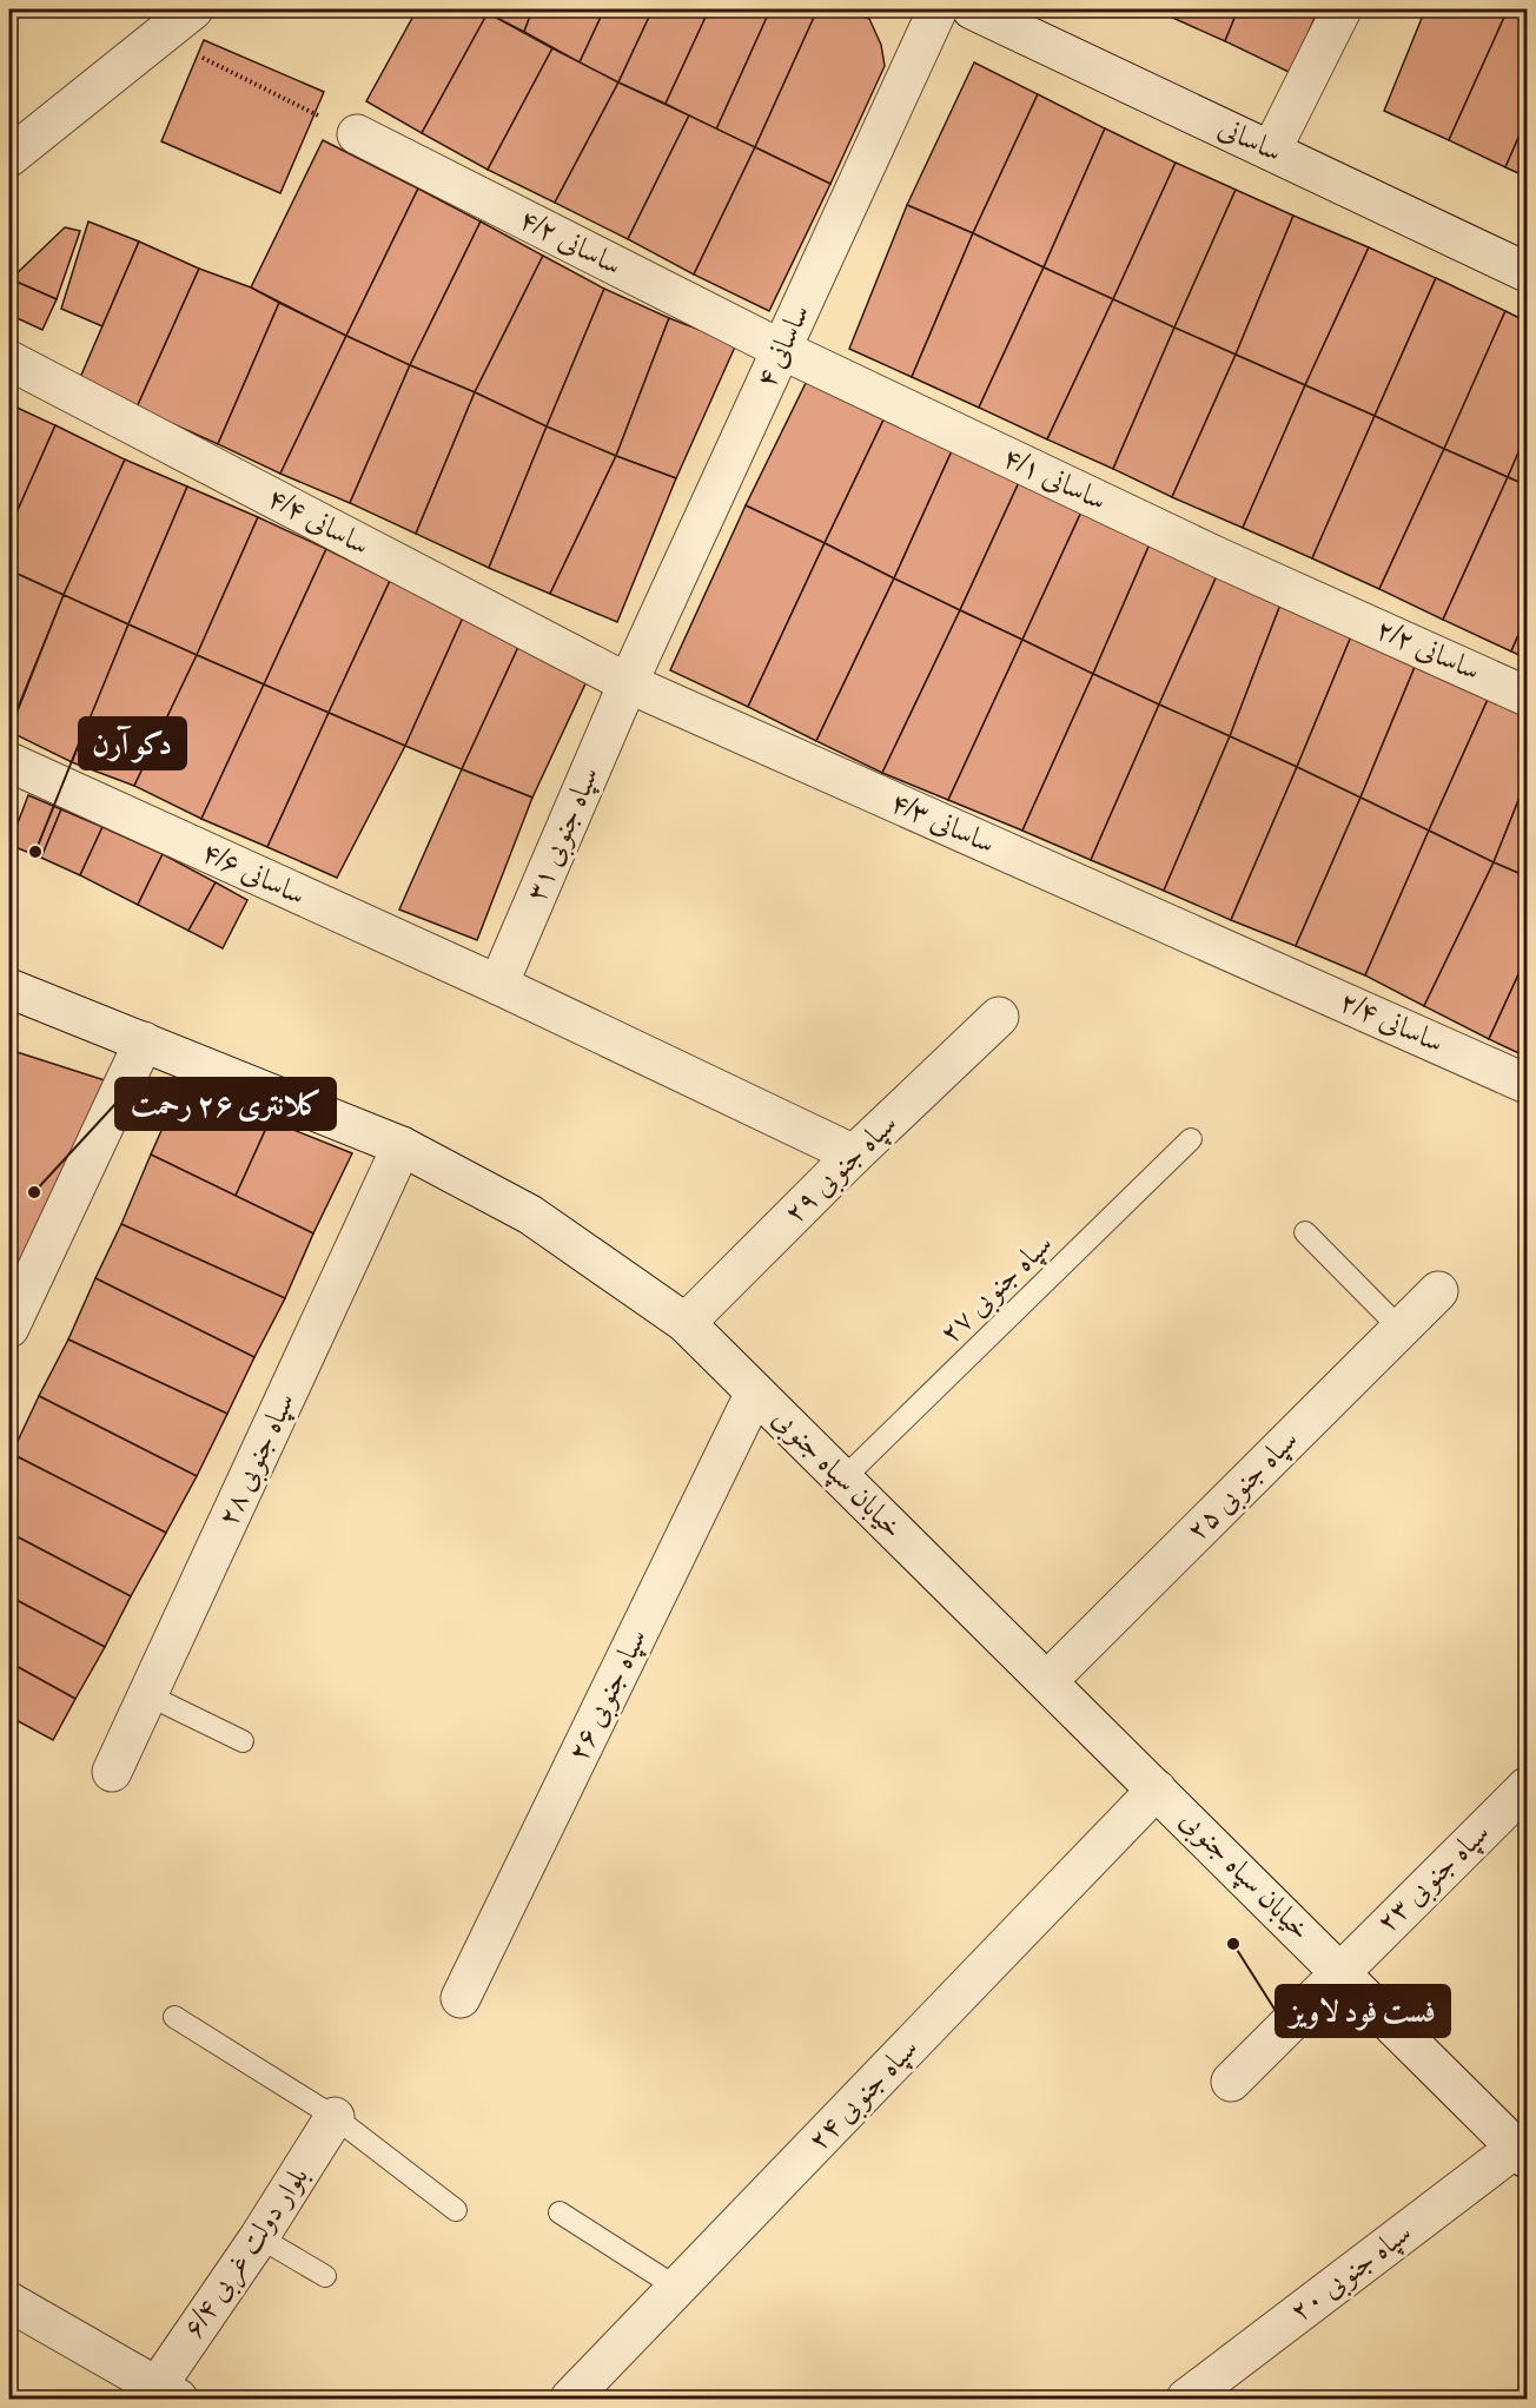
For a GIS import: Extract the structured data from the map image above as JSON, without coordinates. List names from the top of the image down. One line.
{"streets":{"street":["ساسانی","۴/۲ ساسانی","۴ ساسانی","۴/۱ ساسانی","۴/۴ ساسانی","۲/۲ ساسانی","۴/۳ ساسانی","۳۱ سپاه جنوبی","۴/۶ ساسانی","۲/۴ ساسانی","۲۹ سپاه جنوبی","۲۸ سپاه جنوبی","خیابان سپاه جنوبی","۲۵ سپاه جنوبی","۲۶ سپاه جنوبی","۲۳ سپاه جنوبی","۲۴ سپاه جنوبی","بلوار دولت غربی ۶/۴","۲۰ سپاه جنوبی"],"lane":["۲۷ سپاه جنوبی"]},"crossings":[["۴/۲ ساسانی","۴ ساسانی"],["۴/۲ ساسانی","۴/۱ ساسانی"],["۴ ساسانی","۴/۱ ساسانی"],["۴ ساسانی","۴/۴ ساسانی"],["۴ ساسانی","۴/۳ ساسانی"],["۴ ساسانی","۳۱ سپاه جنوبی"],["۴/۱ ساسانی","۲/۲ ساسانی"],["۴/۴ ساسانی","۴/۳ ساسانی"],["۴/۴ ساسانی","۳۱ سپاه جنوبی"],["۴/۳ ساسانی","۳۱ سپاه جنوبی"],["۴/۳ ساسانی","۲/۴ ساسانی"],["۳۱ سپاه جنوبی","۴/۶ ساسانی"],["۴/۶ ساسانی","۲۹ سپاه جنوبی"],["۲۹ سپاه جنوبی","خیابان سپاه جنوبی"],["۲۷ سپاه جنوبی","خیابان سپاه جنوبی"],["۲۸ سپاه جنوبی","خیابان سپاه جنوبی"],["خیابان سپاه جنوبی","۲۵ سپاه جنوبی"],["خیابان سپاه جنوبی","۲۶ سپاه جنوبی"],["خیابان سپاه جنوبی","۲۳ سپاه جنوبی"],["خیابان سپاه جنوبی","۲۴ سپاه جنوبی"],["خیابان سپاه جنوبی","۲۰ سپاه جنوبی"]],"places":["دکو آرن","کلانتری ۲۶ رحمت","فست فود لاویز"]}
